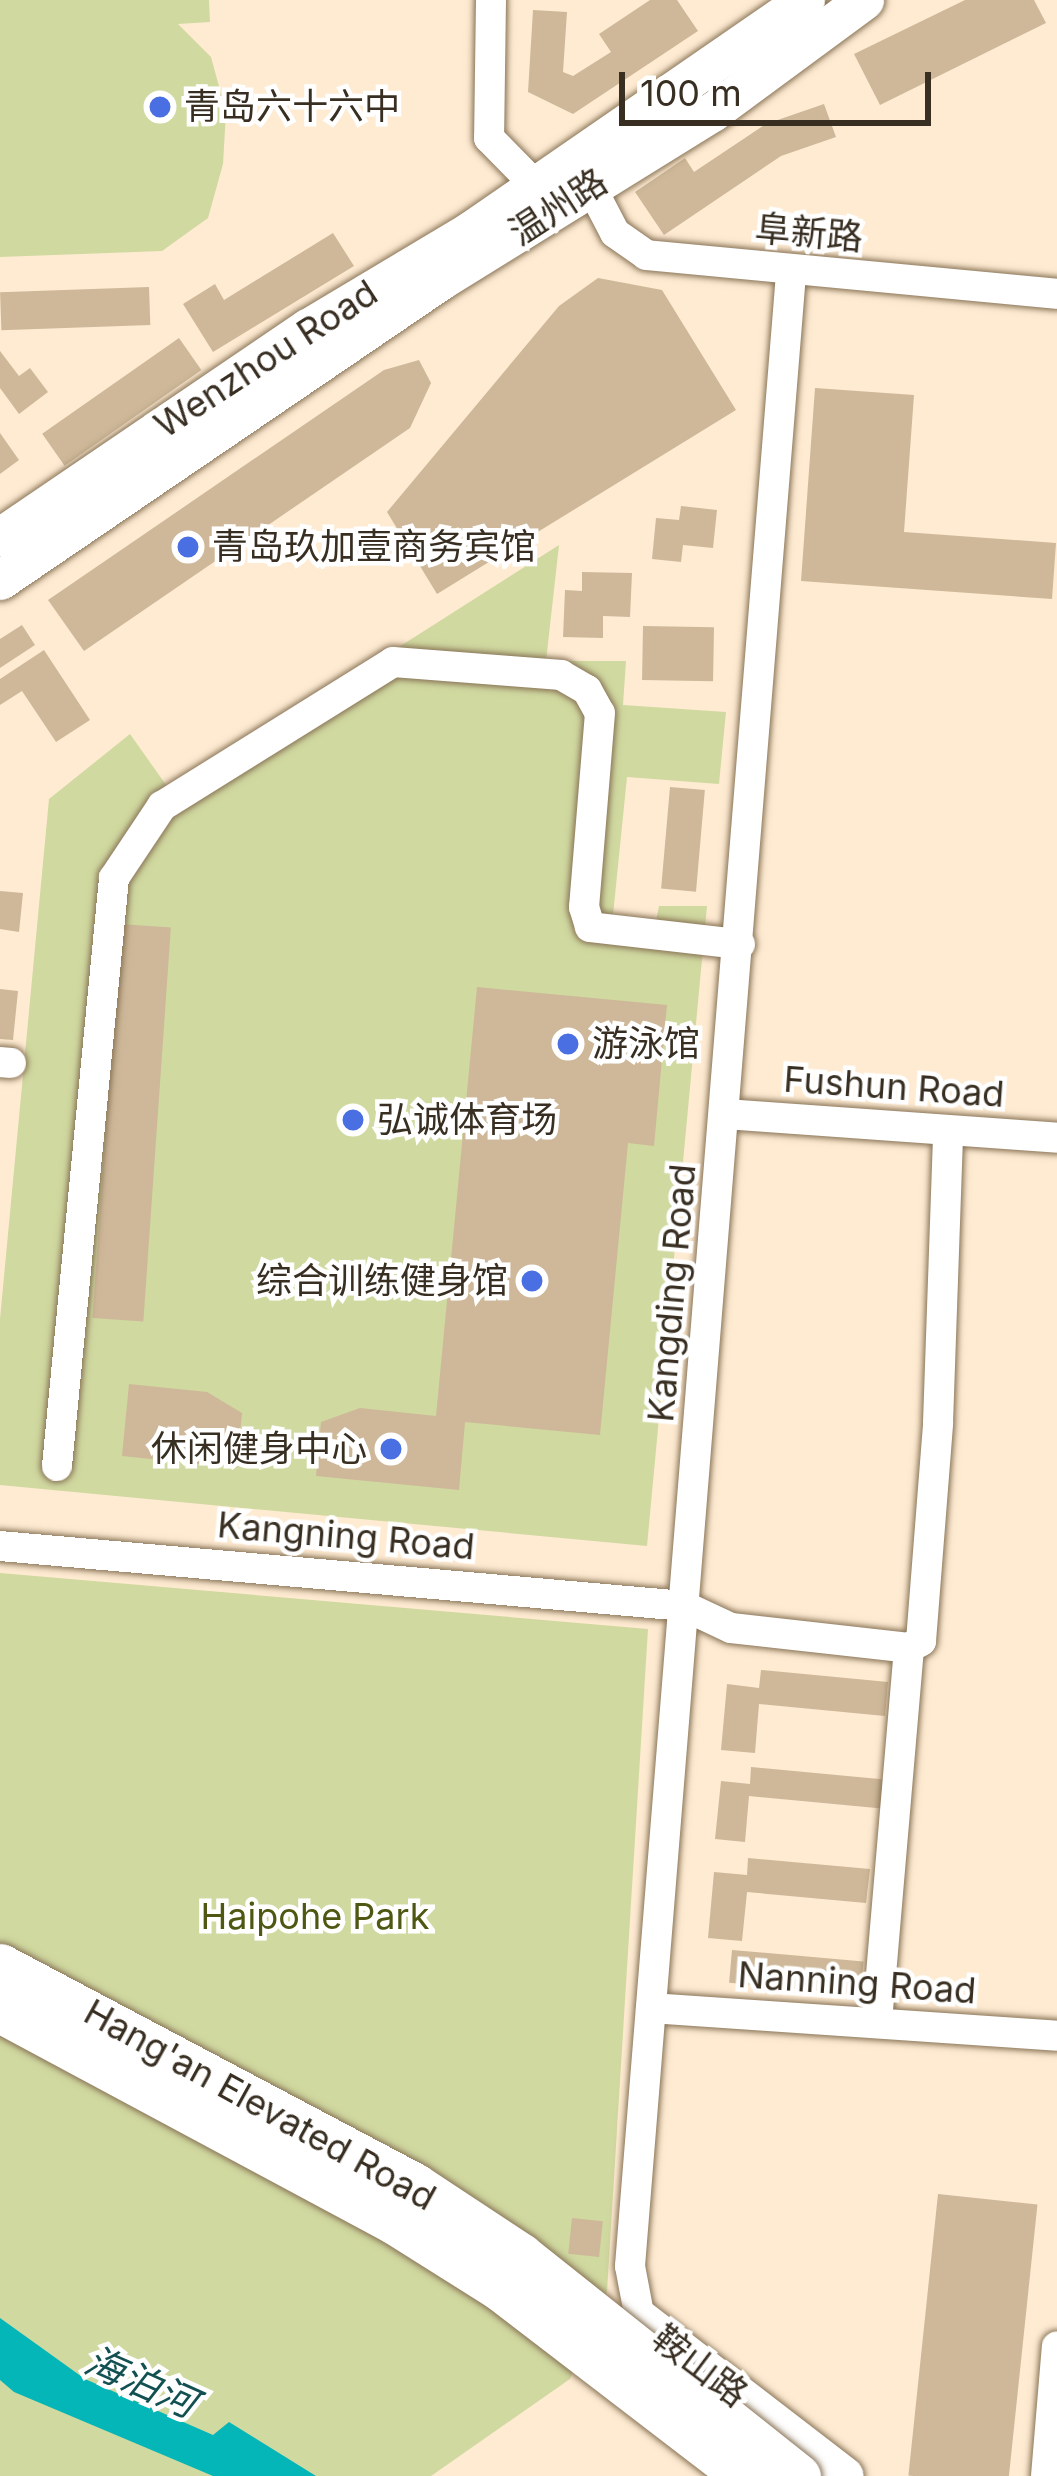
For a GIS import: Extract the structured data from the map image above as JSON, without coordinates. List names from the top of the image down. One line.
{"streets":{"highway":["Hang'an Elevated Road"],"main road":["温州路","Wenzhou Road","鞍山路"],"street":["阜新路","Fushun Road","Kangding Road","Kangning Road","Nanning Road"]},"crossings":[["温州路","阜新路"],["温州路","Wenzhou Road"],["阜新路","Wenzhou Road"],["阜新路","Kangding Road"],["Fushun Road","Kangding Road"],["Kangding Road","Kangning Road"],["Kangding Road","Nanning Road"],["Kangding Road","鞍山路"]],"water":["海泊河"],"parks":["Haipohe Park"],"places":["青岛六十六中","青岛玖加壹商务宾馆","游泳馆","弘诚体育场","综合训练健身馆","休闲健身中心"],"scale_bar":"100 m"}
